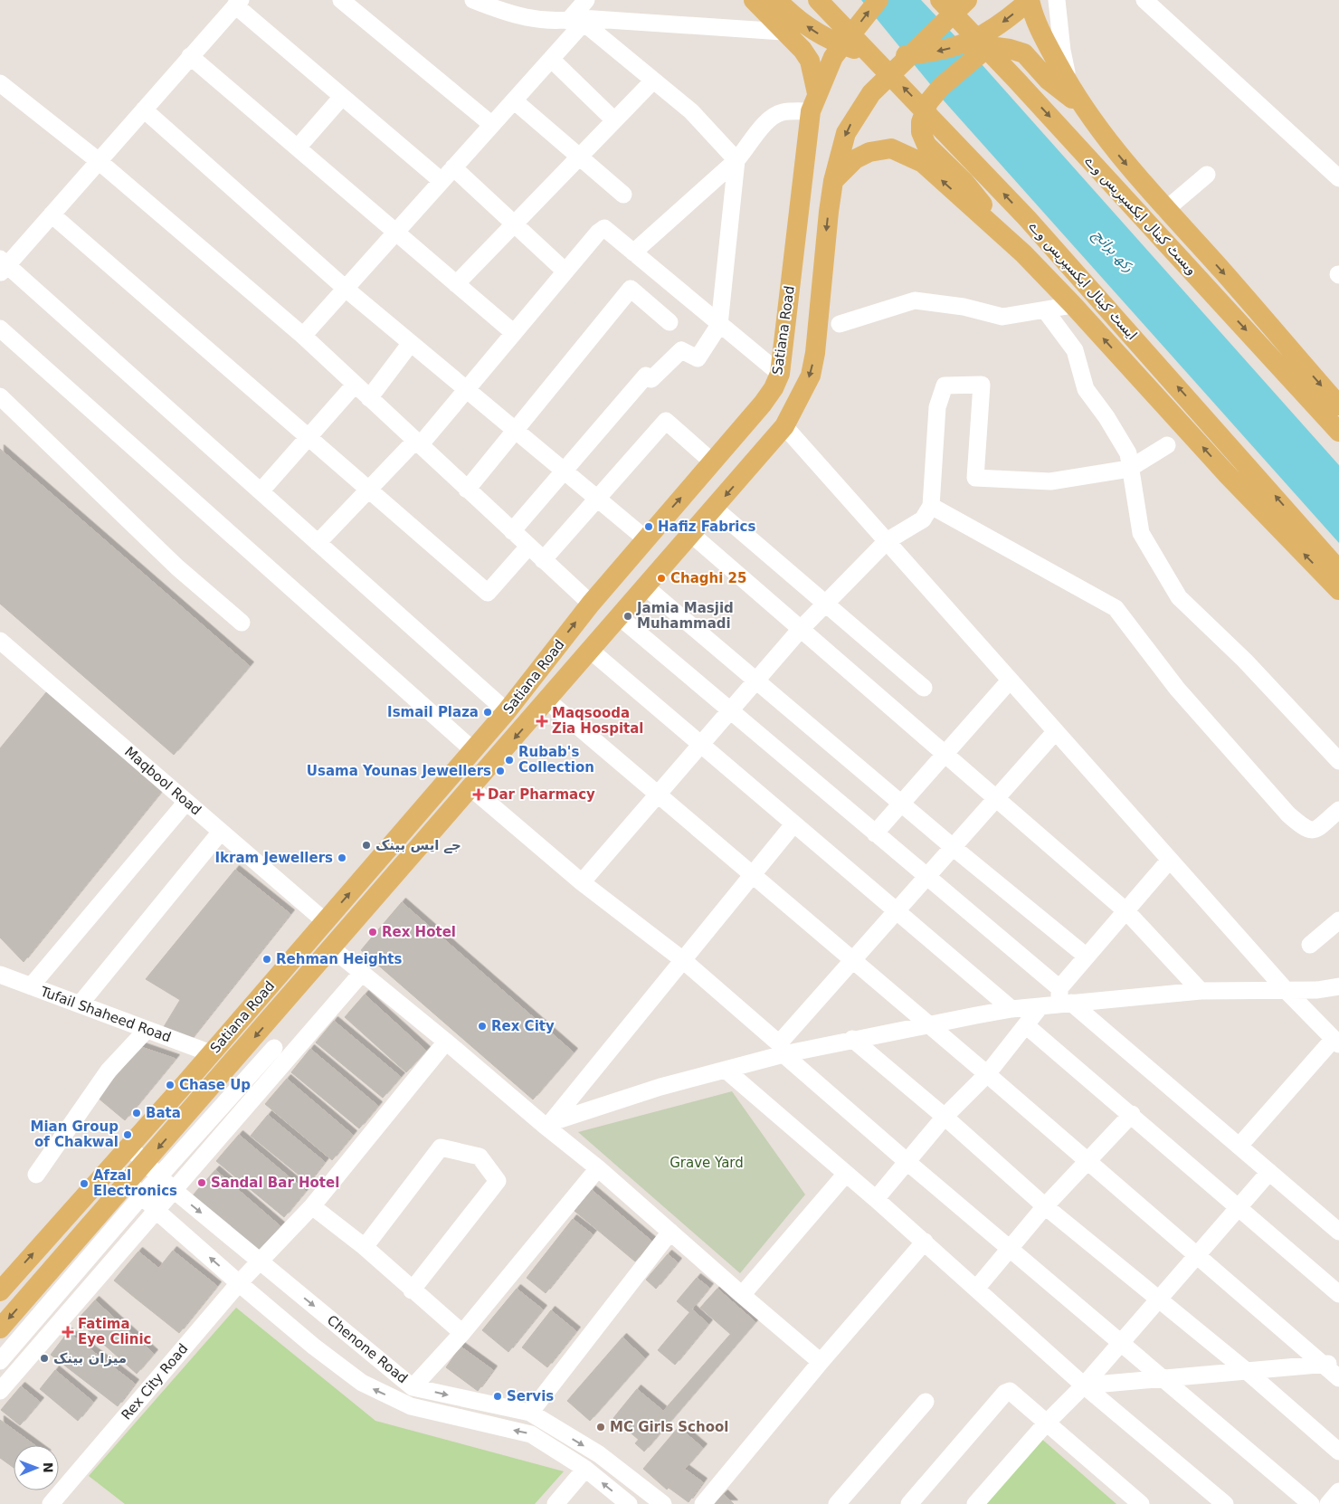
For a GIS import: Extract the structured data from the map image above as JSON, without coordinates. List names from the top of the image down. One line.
{"streets":{"main road":["ویسٹ کینال ایکسپریس وے","ایسٹ کینال ایکسپریس وے","Satiana Road"],"street":["Maqbool Road","Tufail Shaheed Road","Chenone Road","Rex City Road"]},"crossings":[["Satiana Road","Maqbool Road"],["Satiana Road","Tufail Shaheed Road"],["Satiana Road","Chenone Road"],["Chenone Road","Rex City Road"]],"water":["رکھ برانچ"],"parks":["Grave Yard"],"places":{"other":["Hafiz Fabrics","Chaghi 25","Jamia Masjid Muhammadi","Ismail Plaza","Rubab's Collection","Usama Younas Jewellers","جے ایس بینک","Ikram Jewellers","Rex Hotel","Rehman Heights","Rex City","Chase Up","Bata","Mian Group of Chakwal","Sandal Bar Hotel","Afzal Electronics","میزان بینک","Servis","MC Girls School"],"health":["Maqsooda Zia Hospital","Dar Pharmacy","Fatima Eye Clinic"]},"north":"right"}
